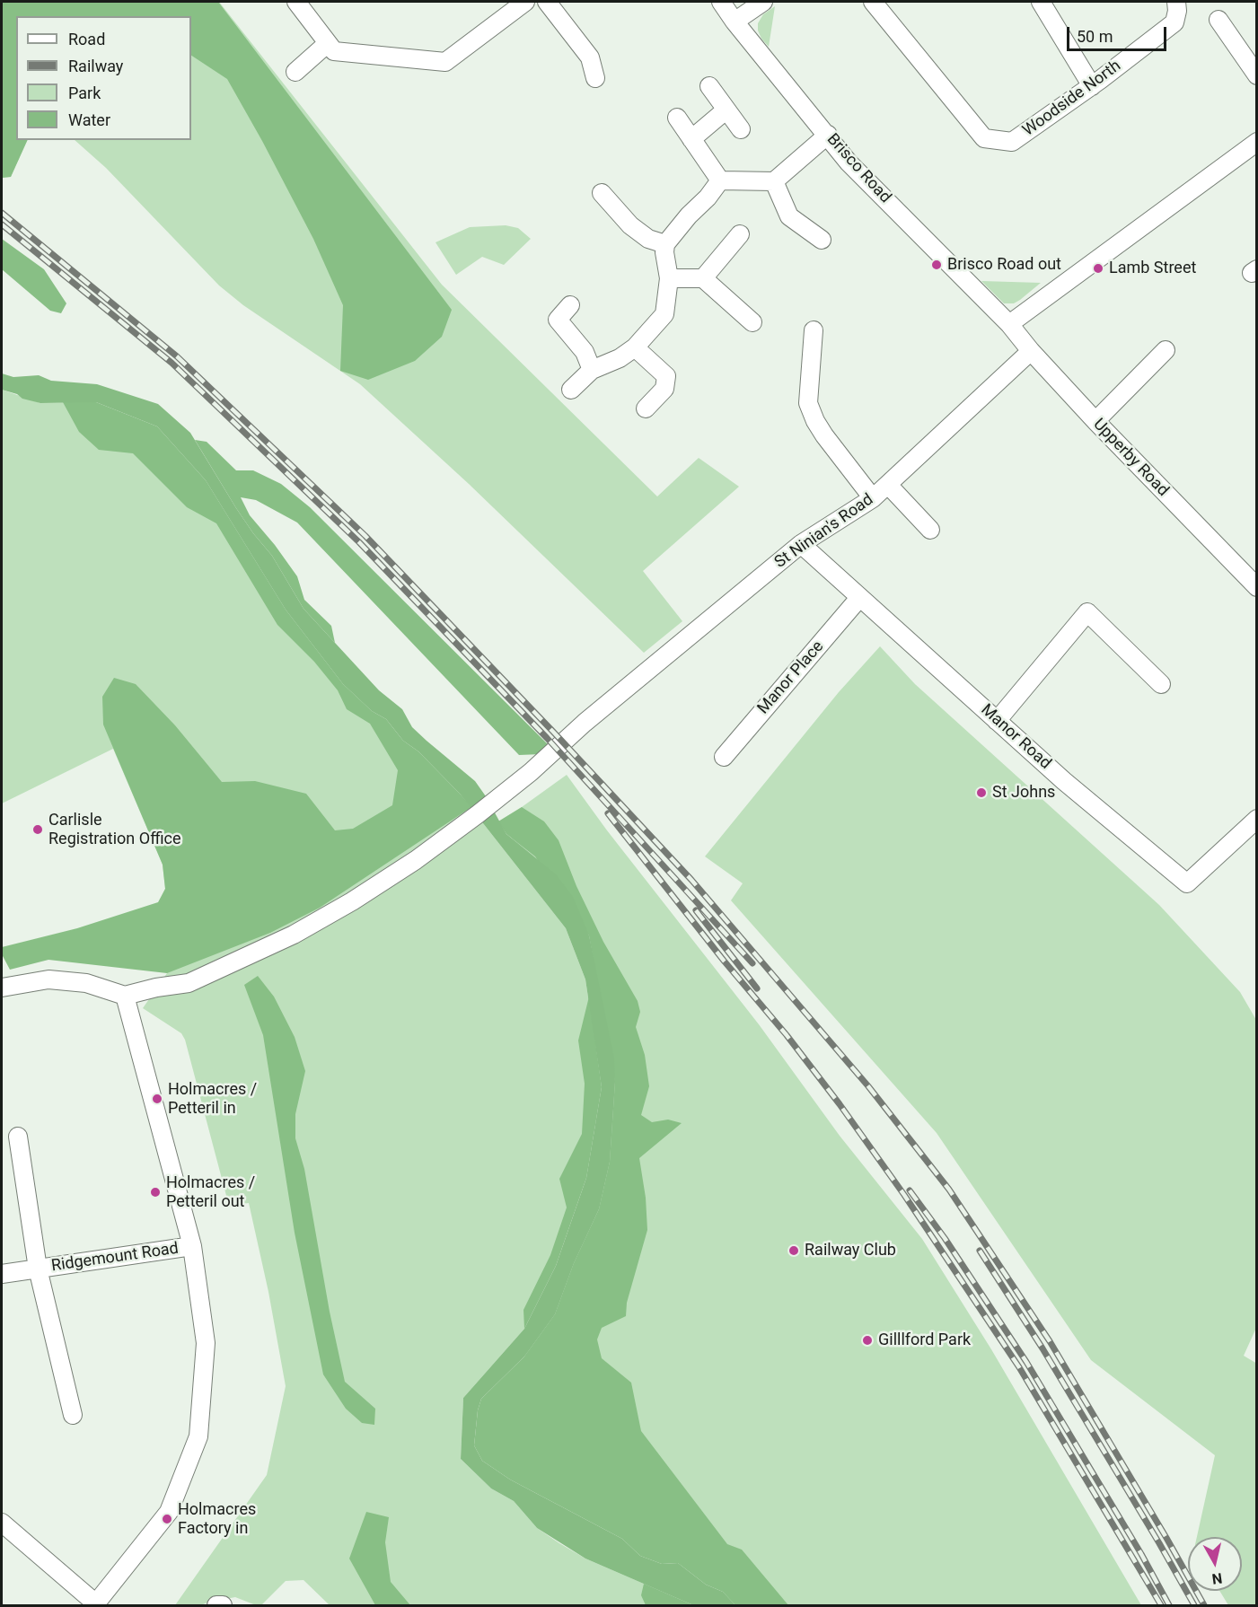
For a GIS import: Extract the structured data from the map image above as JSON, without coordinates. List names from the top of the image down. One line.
{"streets":{"street":["Woodside North","Brisco Road","Upperby Road","St Ninian's Road","Manor Place","Manor Road","Ridgemount Road"]},"crossings":[["Brisco Road","Upperby Road"],["Upperby Road","St Ninian's Road"],["St Ninian's Road","Manor Road"],["Manor Place","Manor Road"]],"places":["Brisco Road out","Lamb Street","St Johns","Carlisle Registration Office","Holmacres / Petteril in","Holmacres / Petteril out","Railway Club","Gilllford Park","Holmacres Factory in"],"legend":["Road","Railway","Park","Water"],"scale_bar":"50 m","north":"bottom"}
